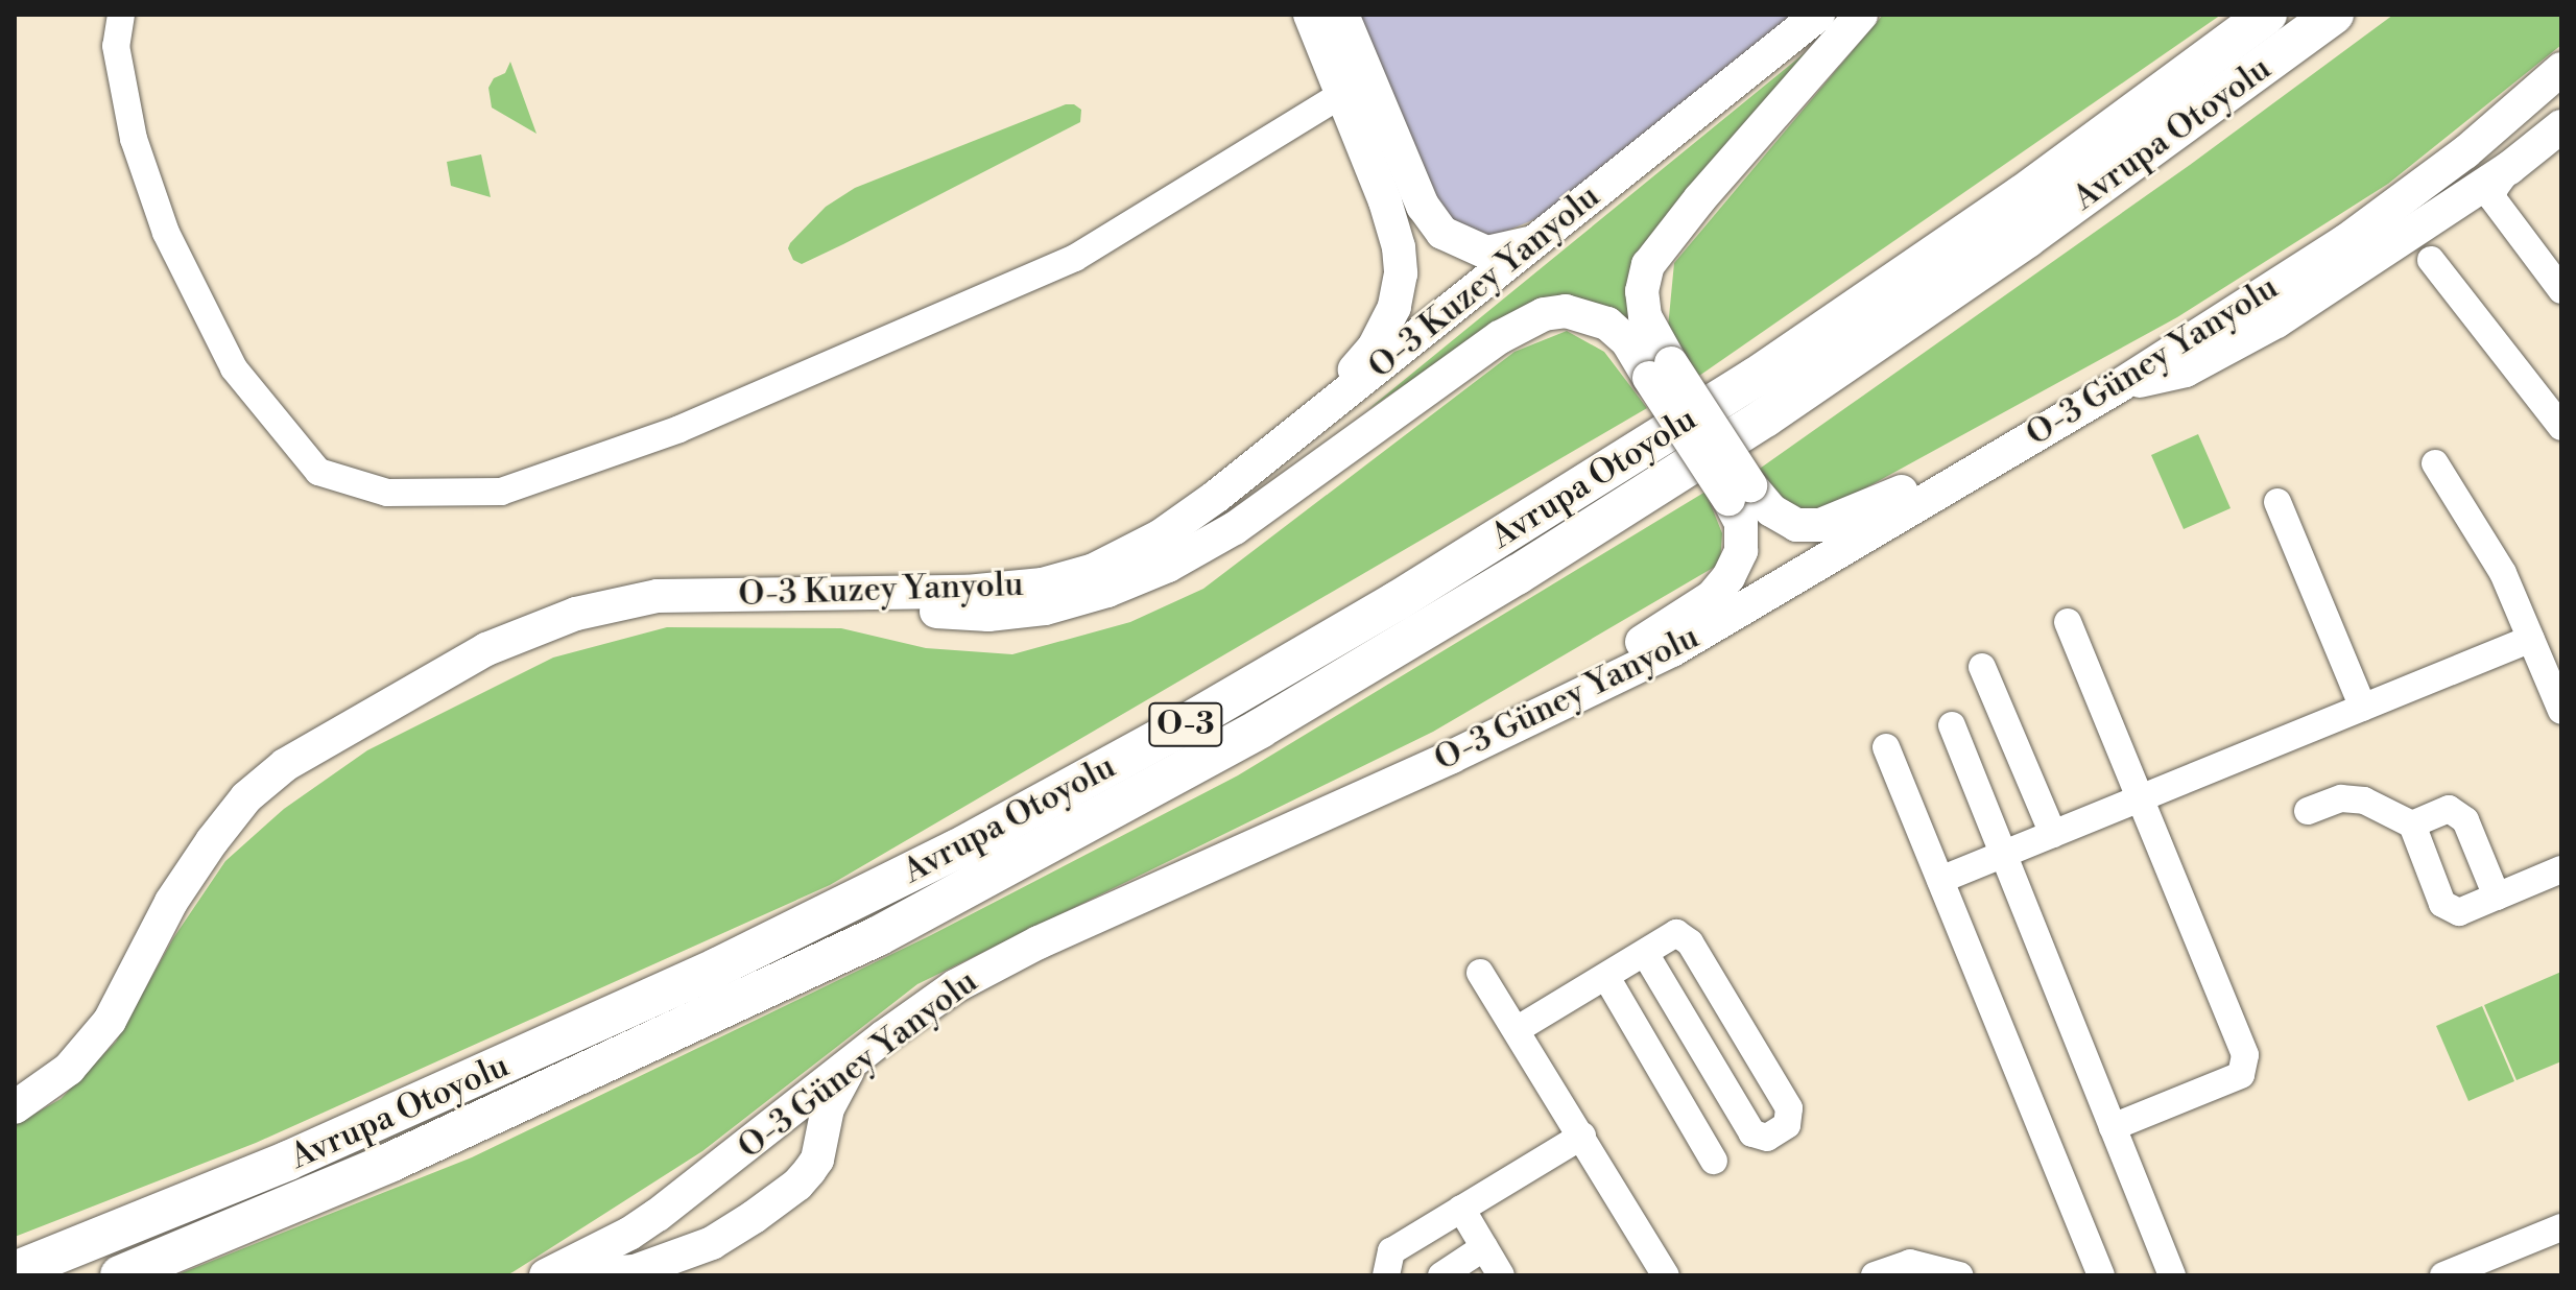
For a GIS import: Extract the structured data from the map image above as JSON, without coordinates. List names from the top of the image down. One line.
{"streets":{"highway":["Avrupa Otoyolu","O-3"],"main road":["O-3 Kuzey Yanyolu","O-3 Güney Yanyolu"]}}
